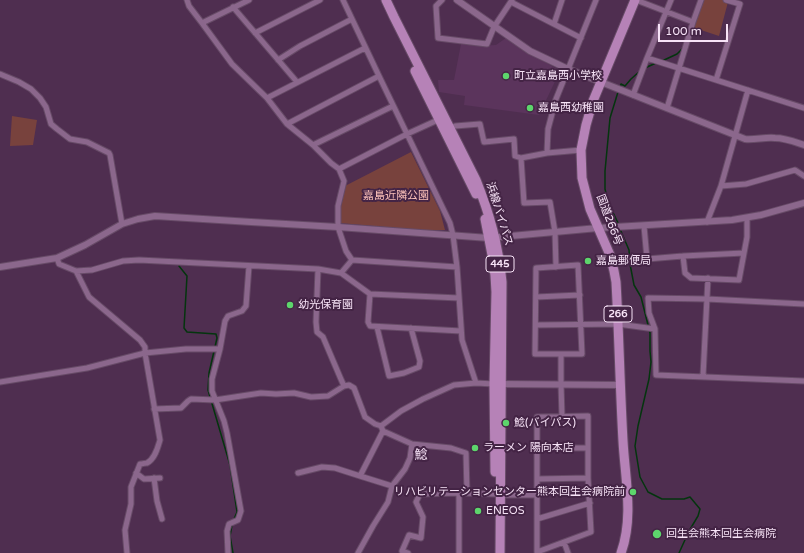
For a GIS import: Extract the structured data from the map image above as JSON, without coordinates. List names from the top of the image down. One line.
{"streets":{"highway":["浜線バイパス","国道266号","445","266"]},"districts":["鯰"],"parks":["嘉島近隣公園"],"places":["町立嘉島西小学校","嘉島西幼稚園","嘉島郵便局","幼光保育園","鯰(バイパス)","ラーメン 陽向本店","リハビリテーションセンター熊本回生会病院前","ENEOS","回生会熊本回生会病院"],"scale_bar":"100 m"}
